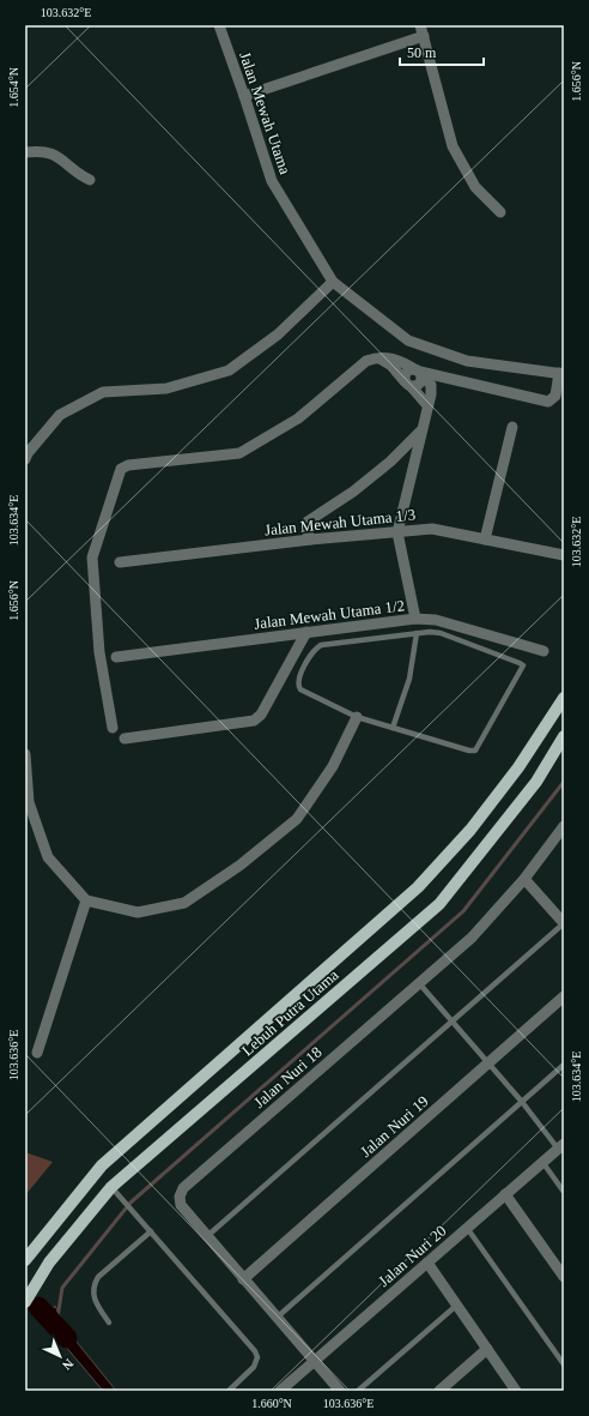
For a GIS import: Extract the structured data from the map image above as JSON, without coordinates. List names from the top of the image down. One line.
{"streets":{"main road":["Lebuh Putra Utama"],"street":["Jalan Mewah Utama","Jalan Mewah Utama 1/3","Jalan Mewah Utama 1/2","Jalan Nuri 18","Jalan Nuri 19","Jalan Nuri 20"]},"crossings":[["Jalan Nuri 18","Jalan Nuri 19"],["Jalan Nuri 18","Jalan Nuri 20"]],"scale_bar":"50 m","north":"bottom right","coordinates":["103.632°E","1.656°N","1.654°N","103.634°E","103.636°E","1.660°N"]}
